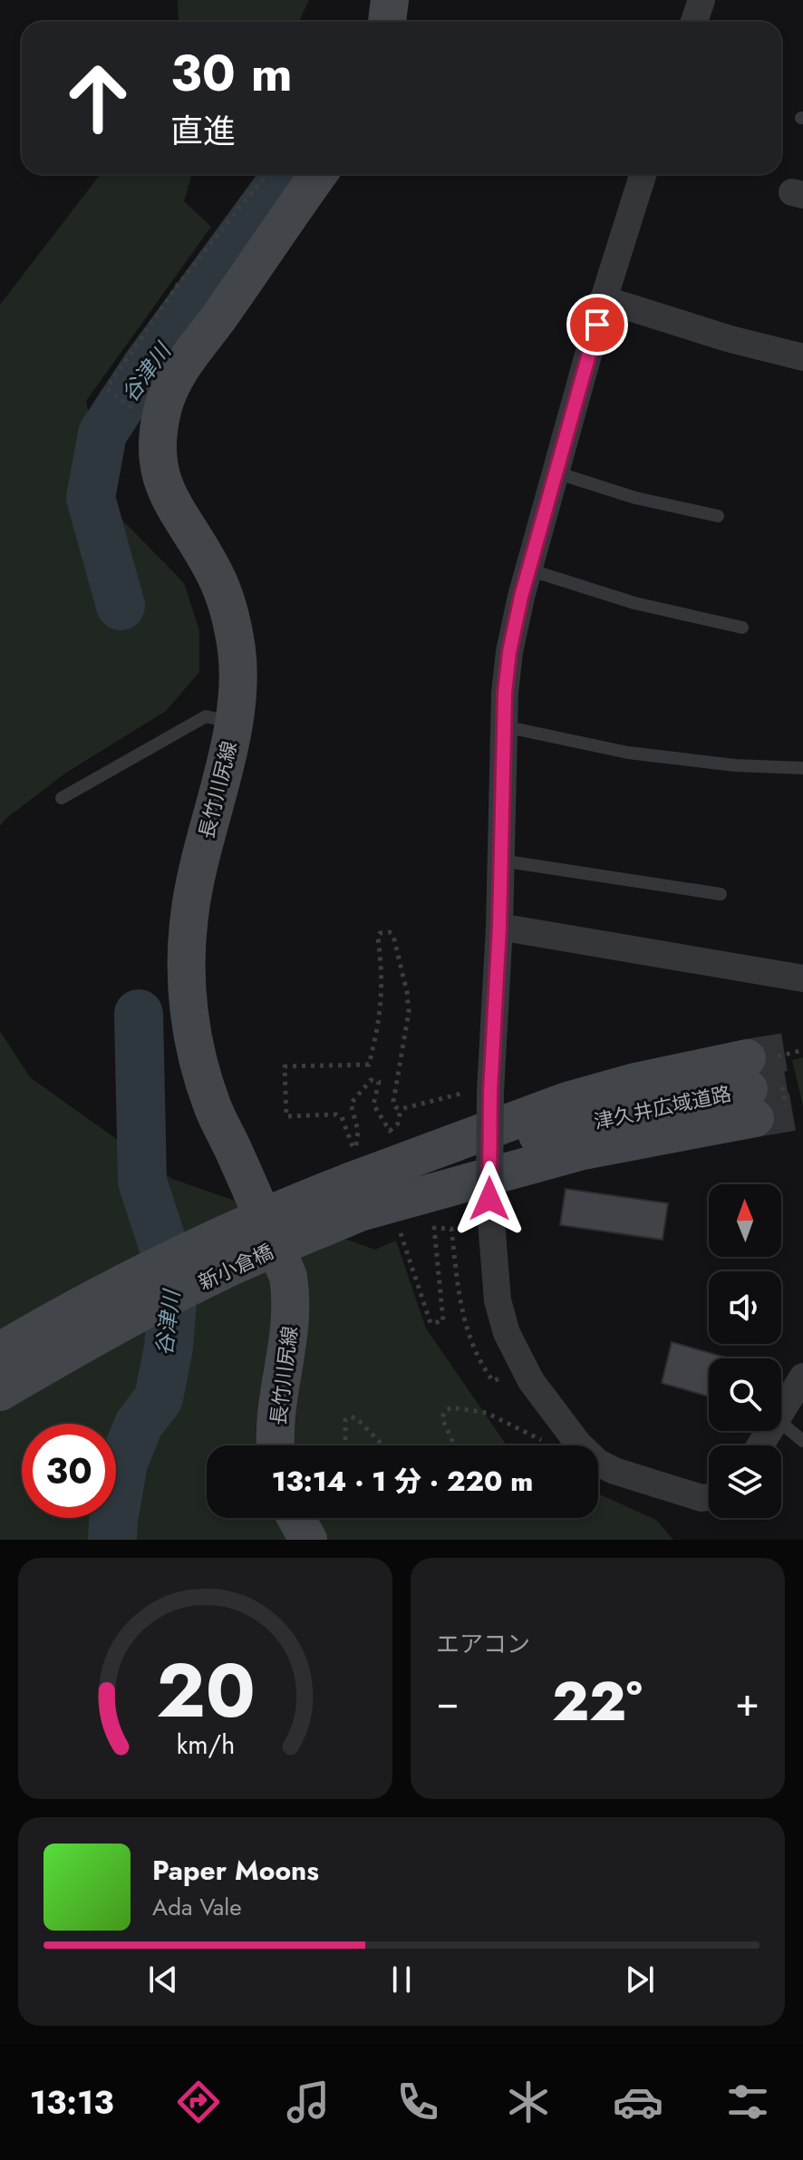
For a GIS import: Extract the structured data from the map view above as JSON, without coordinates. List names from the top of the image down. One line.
{"streets":{"main road":["長竹川尻線","津久井広域道路","新小倉橋"]},"crossings":[["津久井広域道路","新小倉橋"]],"water":["谷津川"],"north":"top","page":{"turn":["30 m","直進"],"limit":"30","trip":"13:14 · 1 分 · 220 m","tile":"エアコン","heat":["−","22°","+"],"song":["Paper Moons","Ada Vale"],"tabs":"13:13","gauge":["20","km/h"]}}
